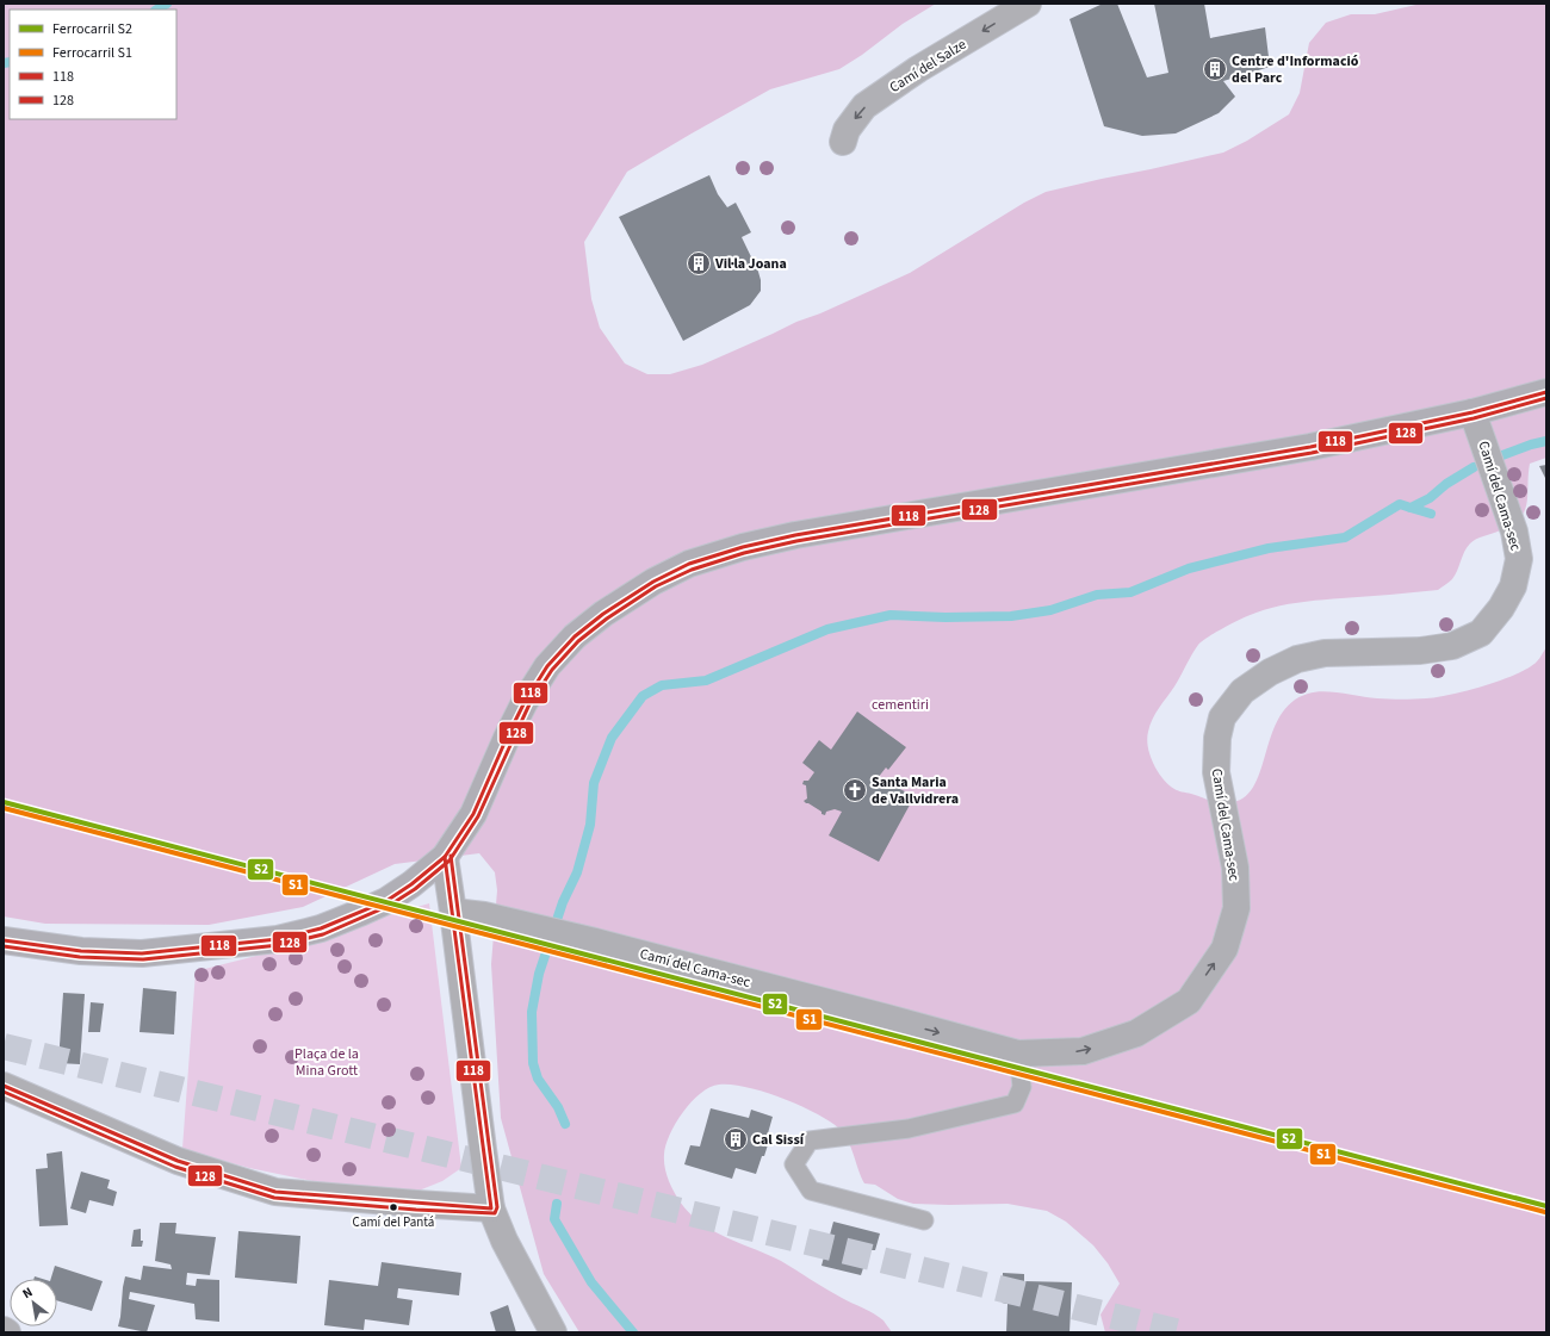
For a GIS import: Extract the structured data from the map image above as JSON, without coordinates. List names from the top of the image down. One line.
{"streets":{"street":["Camí del Salze","Camí del Cama-sec"]},"one_way":["Camí del Salze"],"parks":["cementiri","Plaça de la Mina Grott"],"places":{"building":["Centre d'Informació del Parc","Vil·la Joana","Cal Sissí"],"church":["Santa Maria de Vallvidrera"],"other":["Camí del Pantá"]},"lines":["transit line 118","transit line 128","rail line S2","rail line S1"],"legend":["Ferrocarril S2","Ferrocarril S1","118","128"],"north":"top left"}
